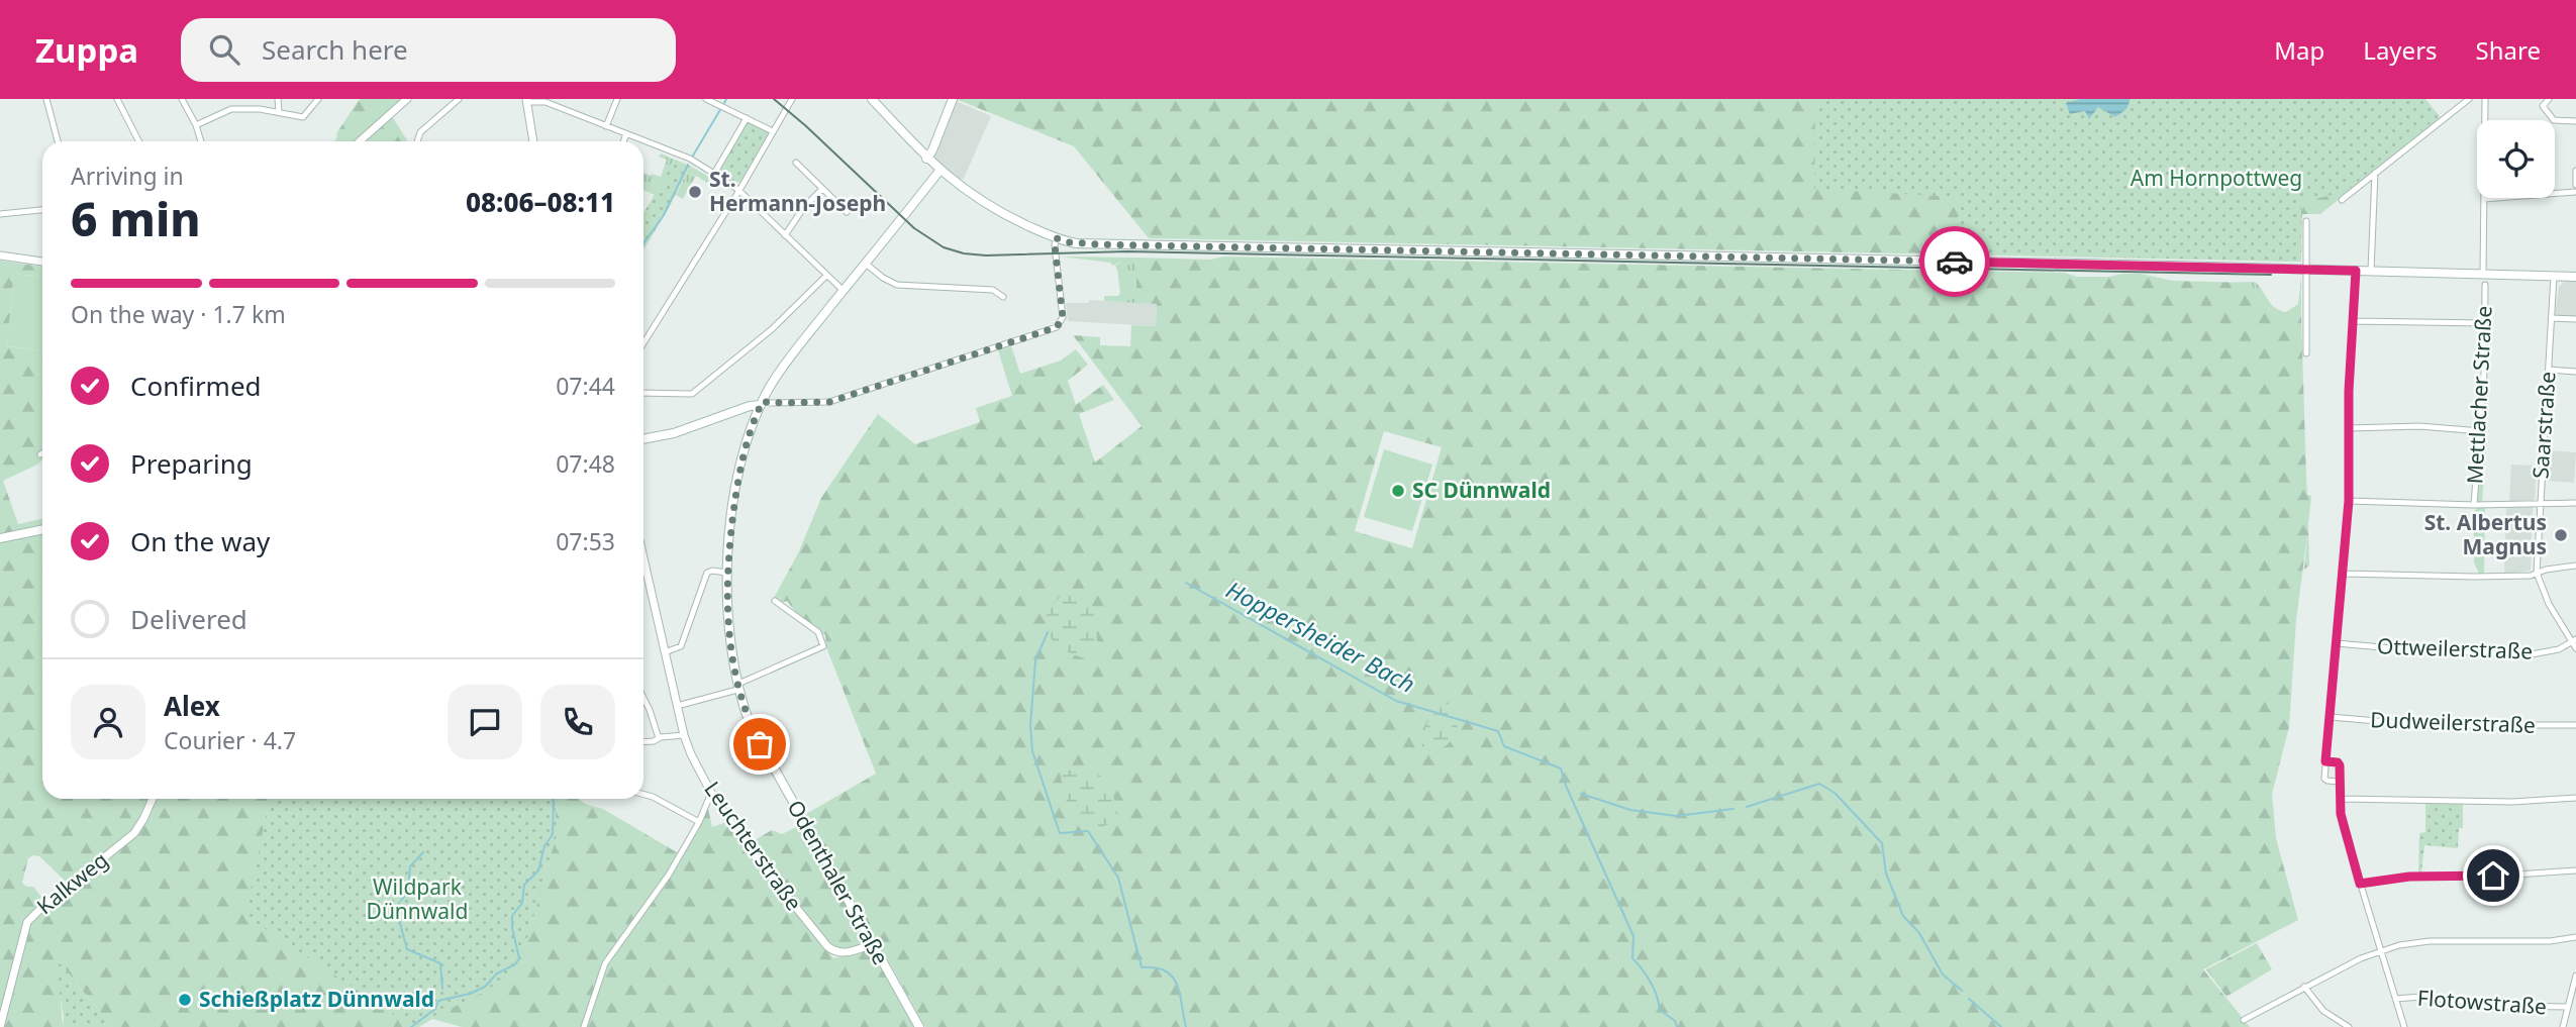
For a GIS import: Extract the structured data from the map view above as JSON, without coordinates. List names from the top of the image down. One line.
{"streets":{"main road":["Odenthaler Straße"],"street":["Mettlacher Straße","Saarstraße","Ottweilerstraße","Dudweilerstraße","Leuchterstraße","Kalkweg","Flotowstraße"]},"crossings":[["Saarstraße","Ottweilerstraße"],["Leuchterstraße","Odenthaler Straße"]],"water":["Hoppersheider Bach"],"parks":["Am Hornpottweg","Wildpark Dünnwald"],"places":["St. Hermann-Joseph","SC Dünnwald","St. Albertus Magnus","Schießplatz Dünnwald"],"page":{"header":"Zuppa","search":"Search here","nav":["Map","Layers","Share"],"heading":["6 min","Arriving in","08:06–08:11"],"panel":["Alex","Courier · 4.7"],"bar":"On the way · 1.7 km","list":[["Confirmed","07:44"],["Preparing","07:48"],["On the way","07:53"],"Delivered"]}}
